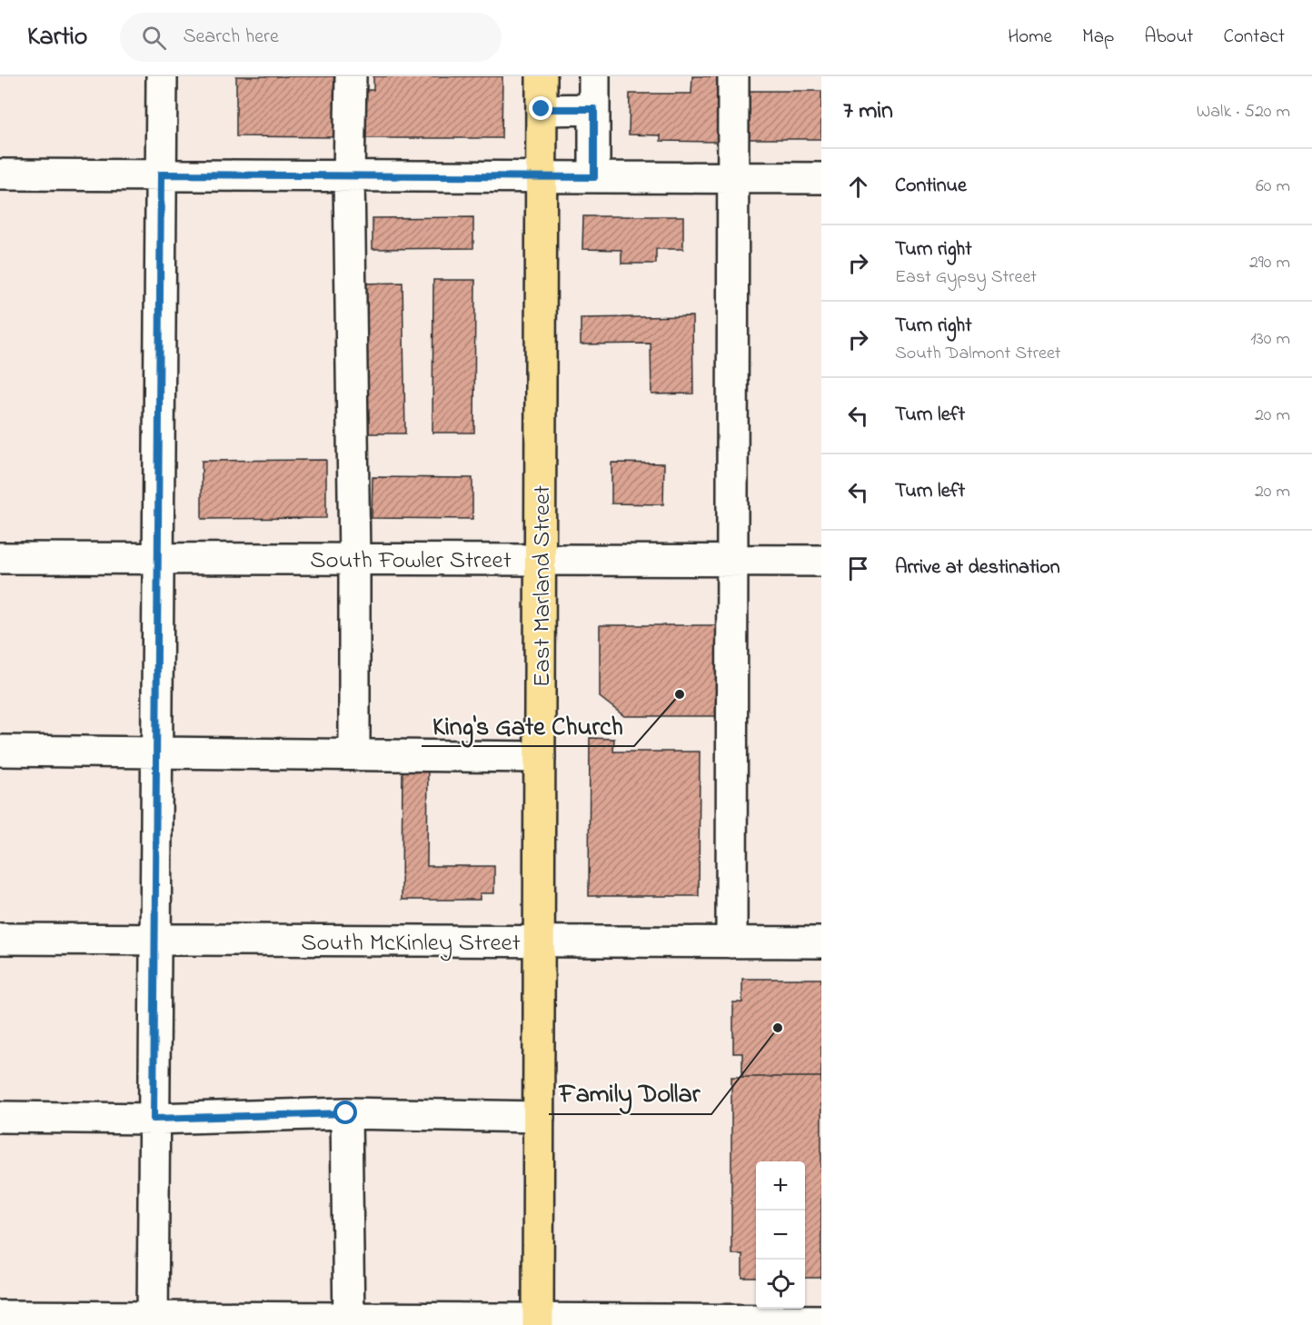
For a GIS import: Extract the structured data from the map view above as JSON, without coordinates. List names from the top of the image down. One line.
{"streets":{"highway":["East Marland Street"],"street":["South Fowler Street","South McKinley Street"]},"crossings":[["South Fowler Street","East Marland Street"],["East Marland Street","South McKinley Street"]],"places":["King's Gate Church","Family Dollar"],"page":{"header":"Kartio","search":"Search here","nav":["Home","Map","About","Contact"],"heading":["7 min","Walk · 520 m"],"list":[["Continue","60 m"],["Turn right","East Gypsy Street","290 m"],["Turn right","South Dalmont Street","130 m"],["Turn left","20 m"],["Turn left","20 m"],"Arrive at destination"],"map_buttons":["+","−"]}}
